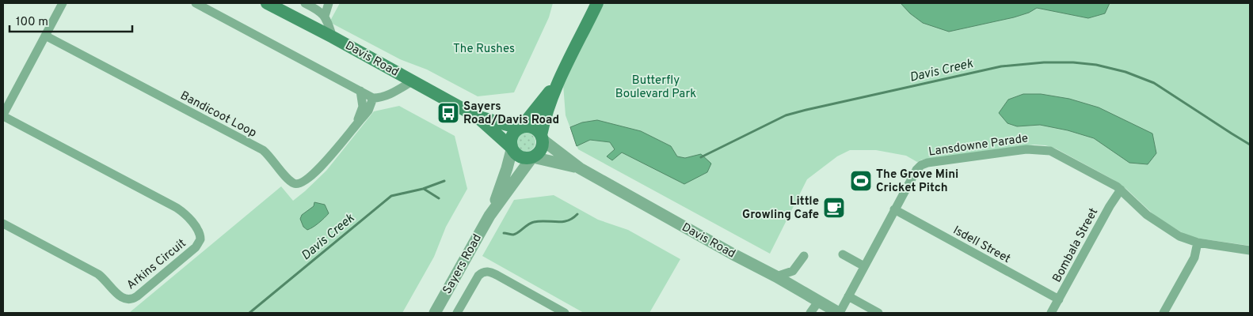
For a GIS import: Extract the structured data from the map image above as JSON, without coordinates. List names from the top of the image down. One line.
{"streets":{"main road":["Davis Road"],"street":["Bandicoot Loop","Lansdowne Parade","Isdell Street","Bombala Street","Arkins Circuit","Sayers Road"]},"crossings":[["Davis Road","Lansdowne Parade"],["Davis Road","Sayers Road"],["Lansdowne Parade","Isdell Street"],["Lansdowne Parade","Bombala Street"],["Isdell Street","Bombala Street"]],"water":["Davis Creek"],"parks":["The Rushes","Butterfly Boulevard Park"],"places":{"bus stop":["Sayers Road/Davis Road"],"sports":["The Grove Mini Cricket Pitch"],"cafe":["Little Growling Cafe"]},"scale_bar":"100 m"}
